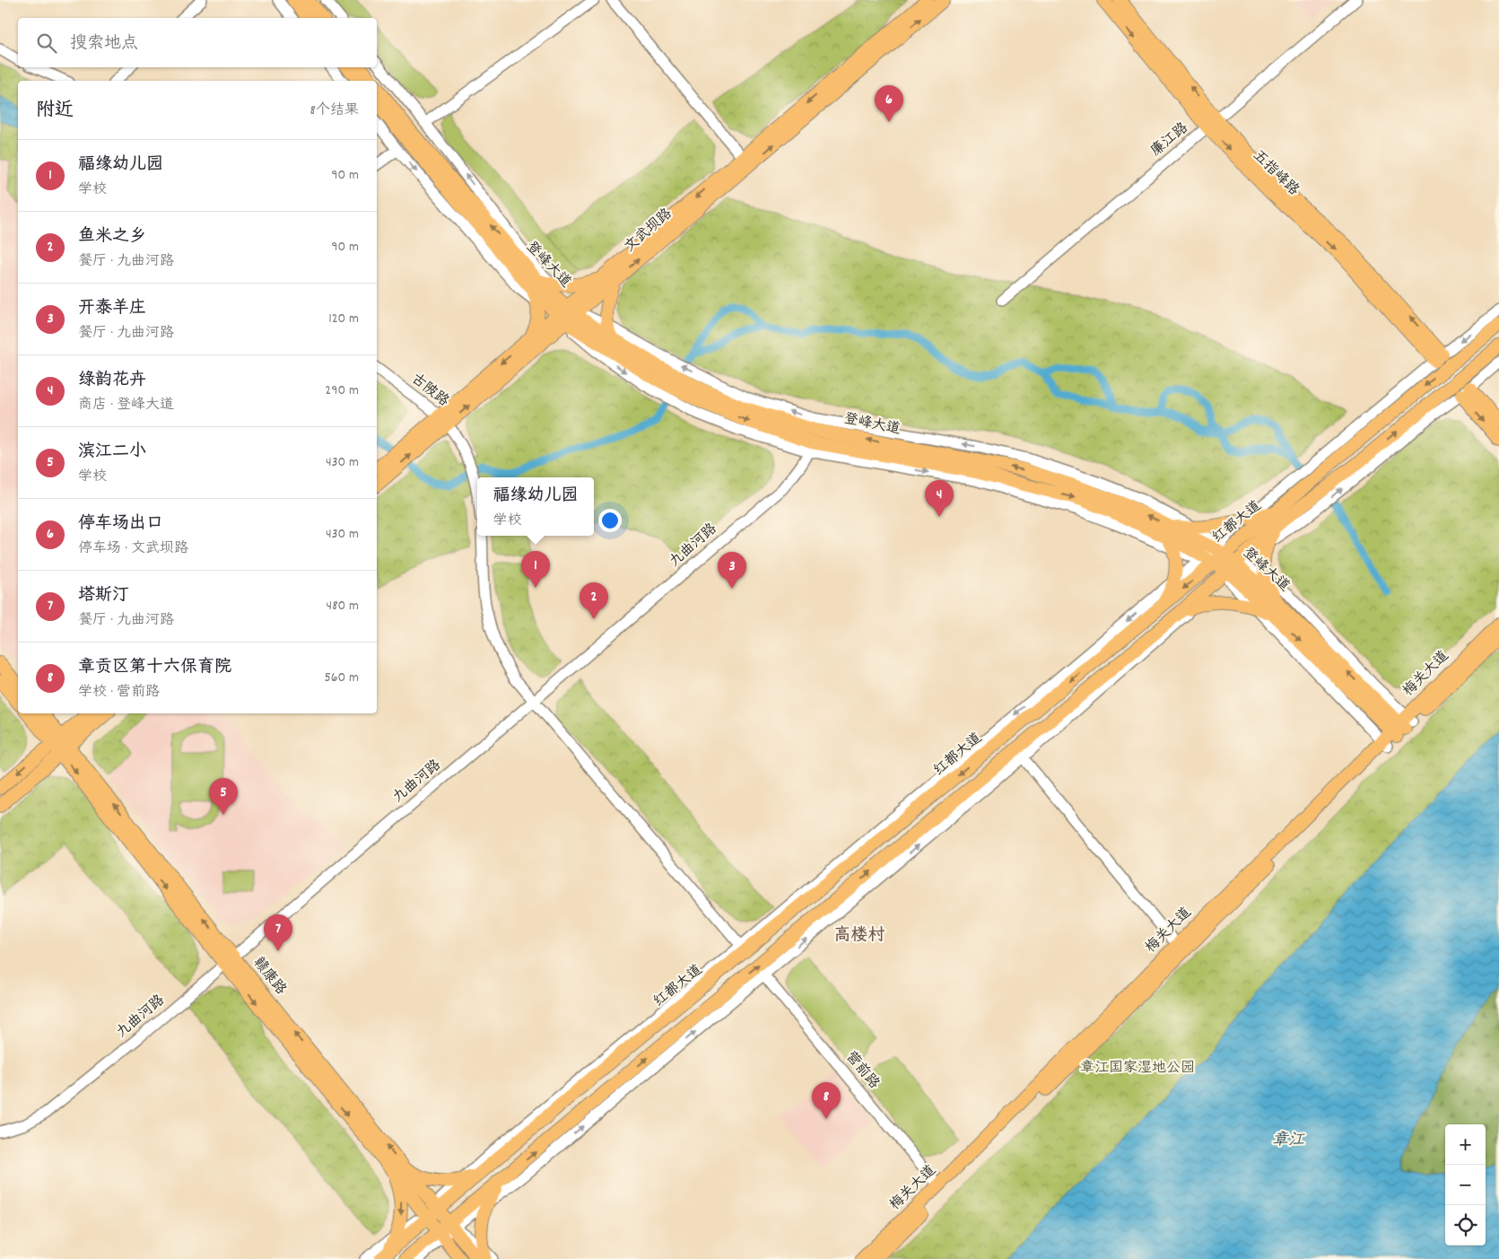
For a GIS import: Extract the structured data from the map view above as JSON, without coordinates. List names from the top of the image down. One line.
{"streets":{"main road":["五指峰路","文武坝路","登峰大道","红都大道","梅关大道","赣康路"],"street":["廉江路","古陂路","九曲河路","营前路"]},"crossings":[["廉江路","五指峰路"],["文武坝路","登峰大道"],["文武坝路","古陂路"],["登峰大道","红都大道"],["登峰大道","九曲河路"],["登峰大道","梅关大道"],["红都大道","赣康路"],["九曲河路","赣康路"],["梅关大道","营前路"]],"districts":["高楼村"],"water":["章江"],"parks":["章江国家湿地公园"],"page":{"search":"搜索地点","heading":["附近","8个结果"],"pins":["6","4","1","3","2","5","7","8"],"list":[{"mark":"1","name":"福缘幼儿园","note":"学校","value":"90 m"},{"mark":"2","name":"鱼米之乡","note":"餐厅 · 九曲河路","value":"90 m"},{"mark":"3","name":"开泰羊庄","note":"餐厅 · 九曲河路","value":"120 m"},{"mark":"4","name":"绿韵花卉","note":"商店 · 登峰大道","value":"290 m"},{"mark":"5","name":"滨江二小","note":"学校","value":"430 m"},{"mark":"6","name":"停车场出口","note":"停车场 · 文武坝路","value":"430 m"},{"mark":"7","name":"塔斯汀","note":"餐厅 · 九曲河路","value":"480 m"},{"mark":"8","name":"章贡区第十六保育院","note":"学校 · 营前路","value":"560 m"}],"popup":["福缘幼儿园","学校"],"map_buttons":["+","−"]}}
